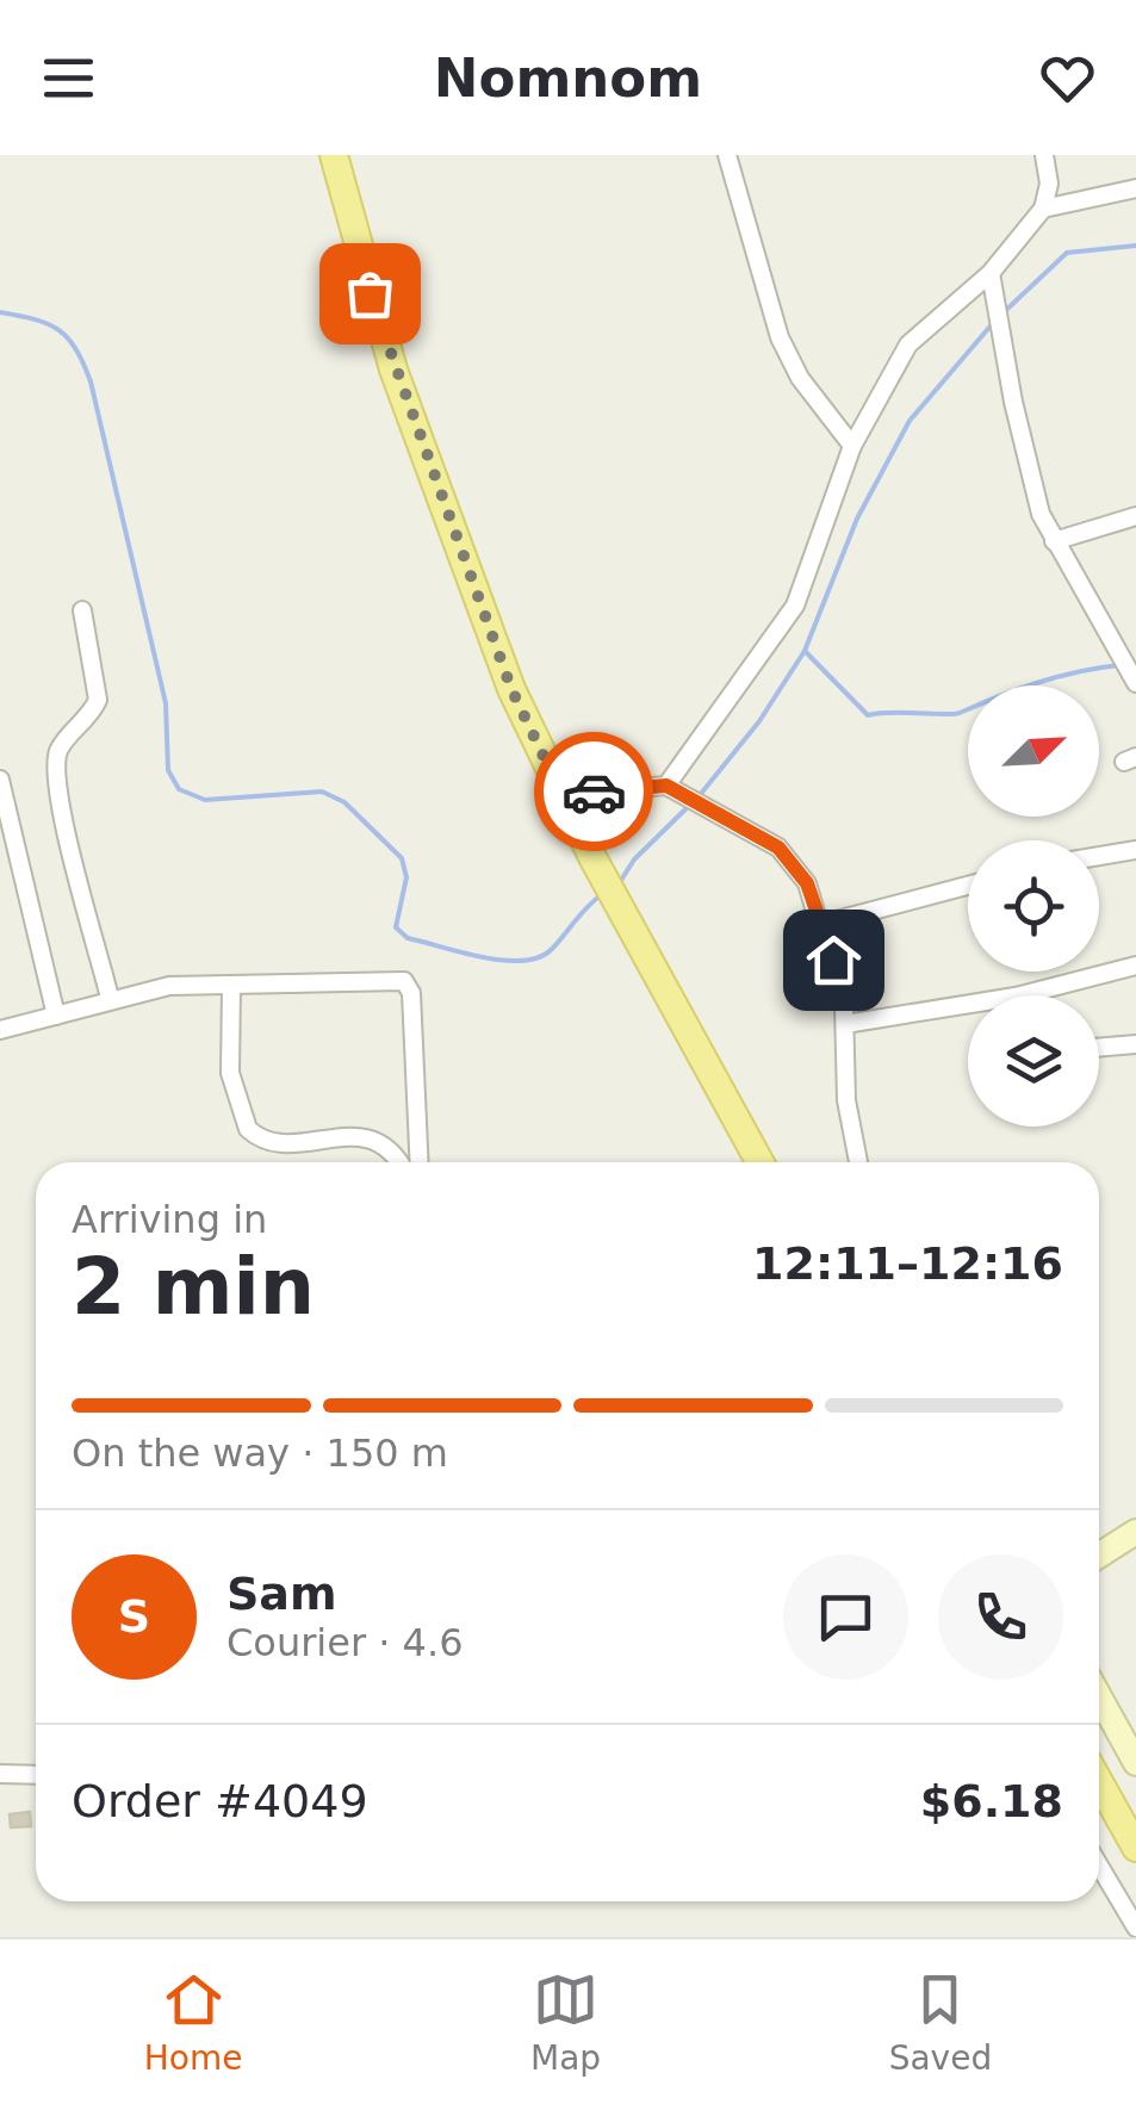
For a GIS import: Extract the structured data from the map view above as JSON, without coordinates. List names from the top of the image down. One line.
{"north":"top right","page":{"header":"Nomnom","heading":["2 min","Arriving in","12:11–12:16"],"panel":["Sam","Courier · 4.6","Order #4049","$6.18"],"bar":"On the way · 150 m","round":"S","tabs":["Home","Map","Saved"]}}
